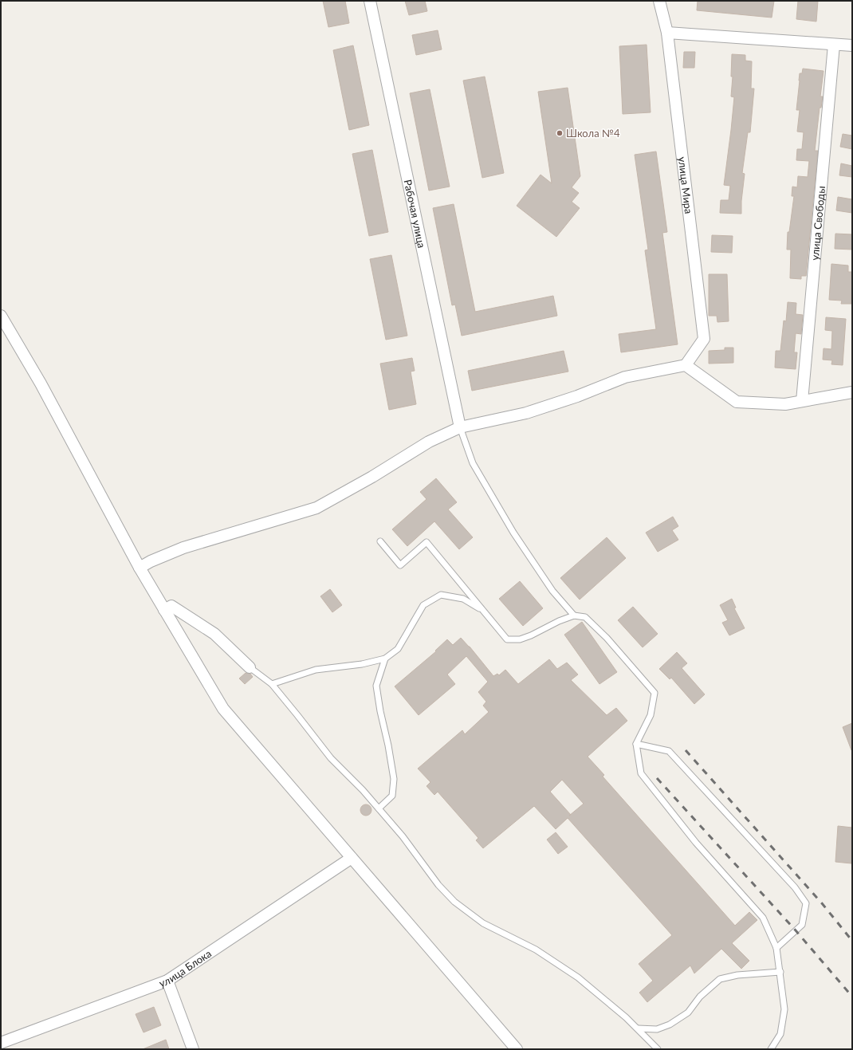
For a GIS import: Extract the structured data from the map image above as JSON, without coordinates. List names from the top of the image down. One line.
{"streets":{"street":["улица Мира","Рабочая улица","улица Свободы","улица Блока"]},"places":["Школа №4"]}
